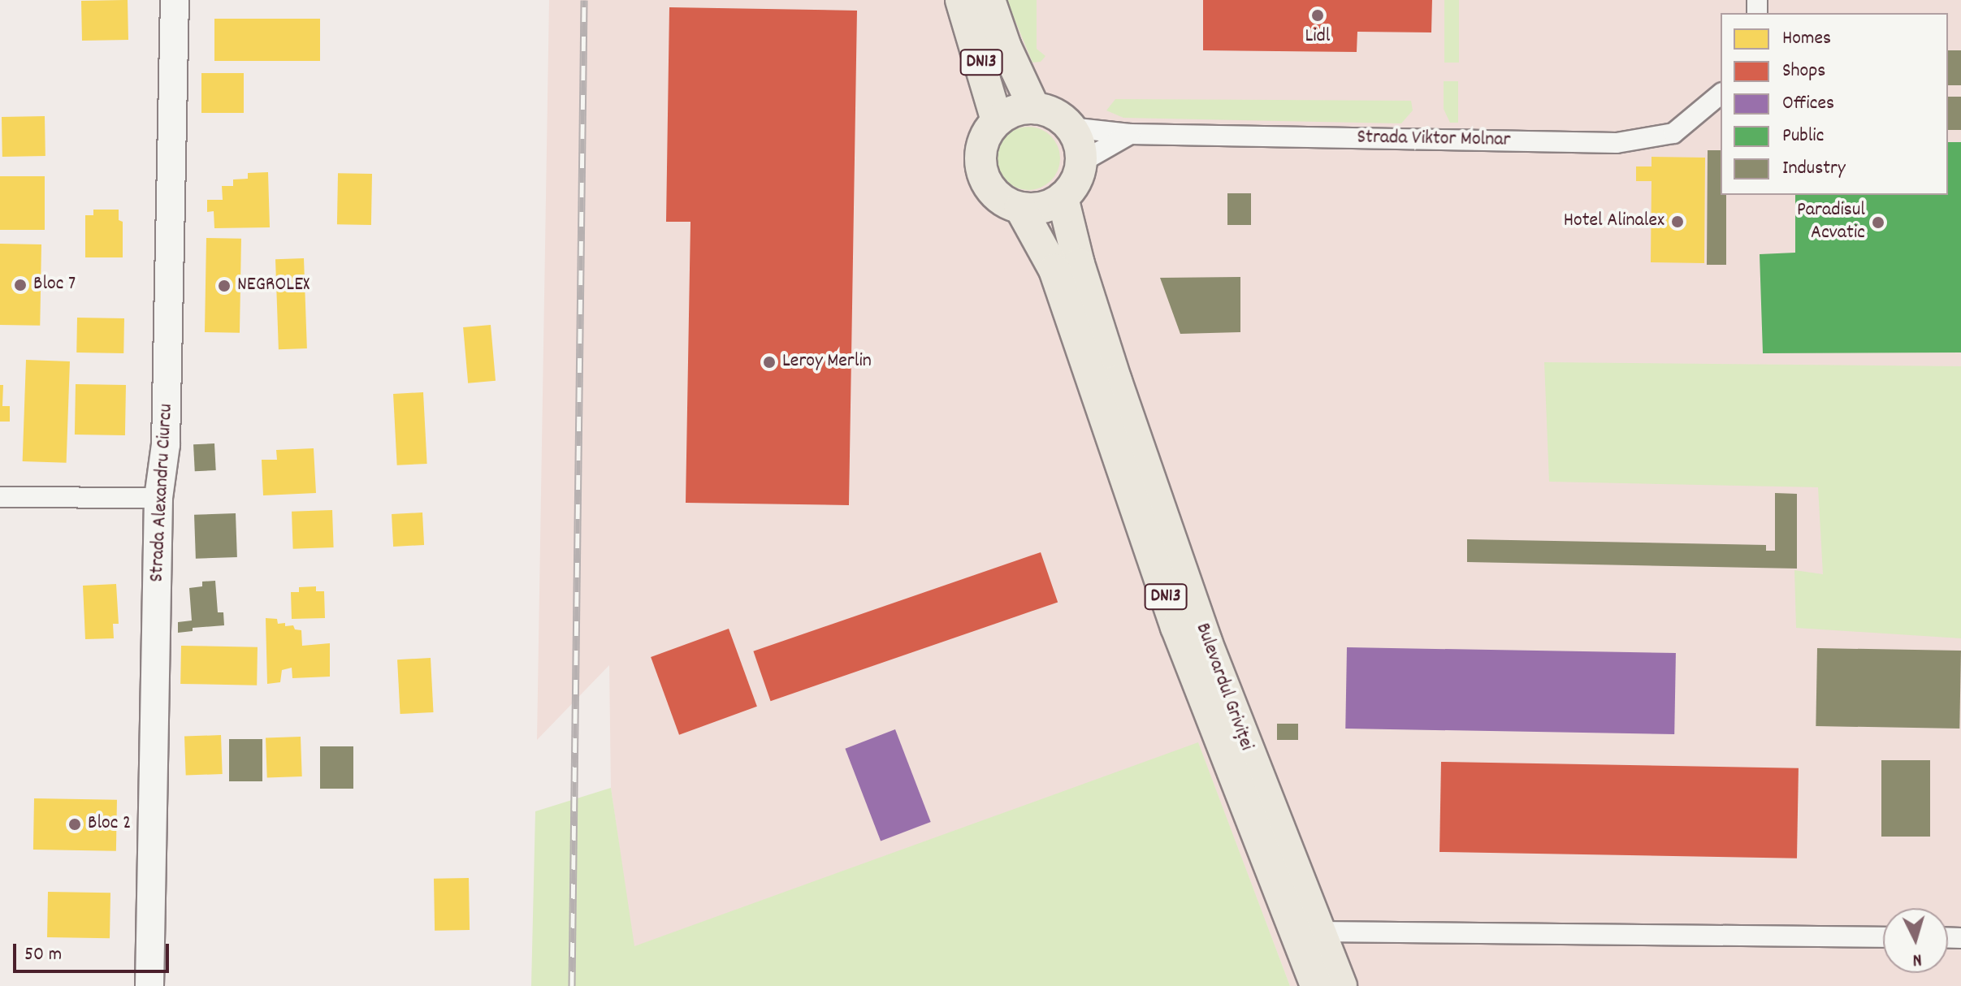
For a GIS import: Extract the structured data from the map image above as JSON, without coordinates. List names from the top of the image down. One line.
{"streets":{"main road":["DN13","Bulevardul Griviței"],"street":["Strada Viktor Molnar","Strada Alexandru Ciurcu"]},"crossings":[["DN13","Strada Viktor Molnar"],["DN13","Bulevardul Griviței"],["Strada Viktor Molnar","Bulevardul Griviței"]],"places":["Lidl","Hotel Alinalex","Paradisul Acvatic","Bloc 7","NEGROLEX","Leroy Merlin","Bloc 2"],"legend":["Homes","Shops","Offices","Public","Industry"],"scale_bar":"50 m","north":"bottom"}
